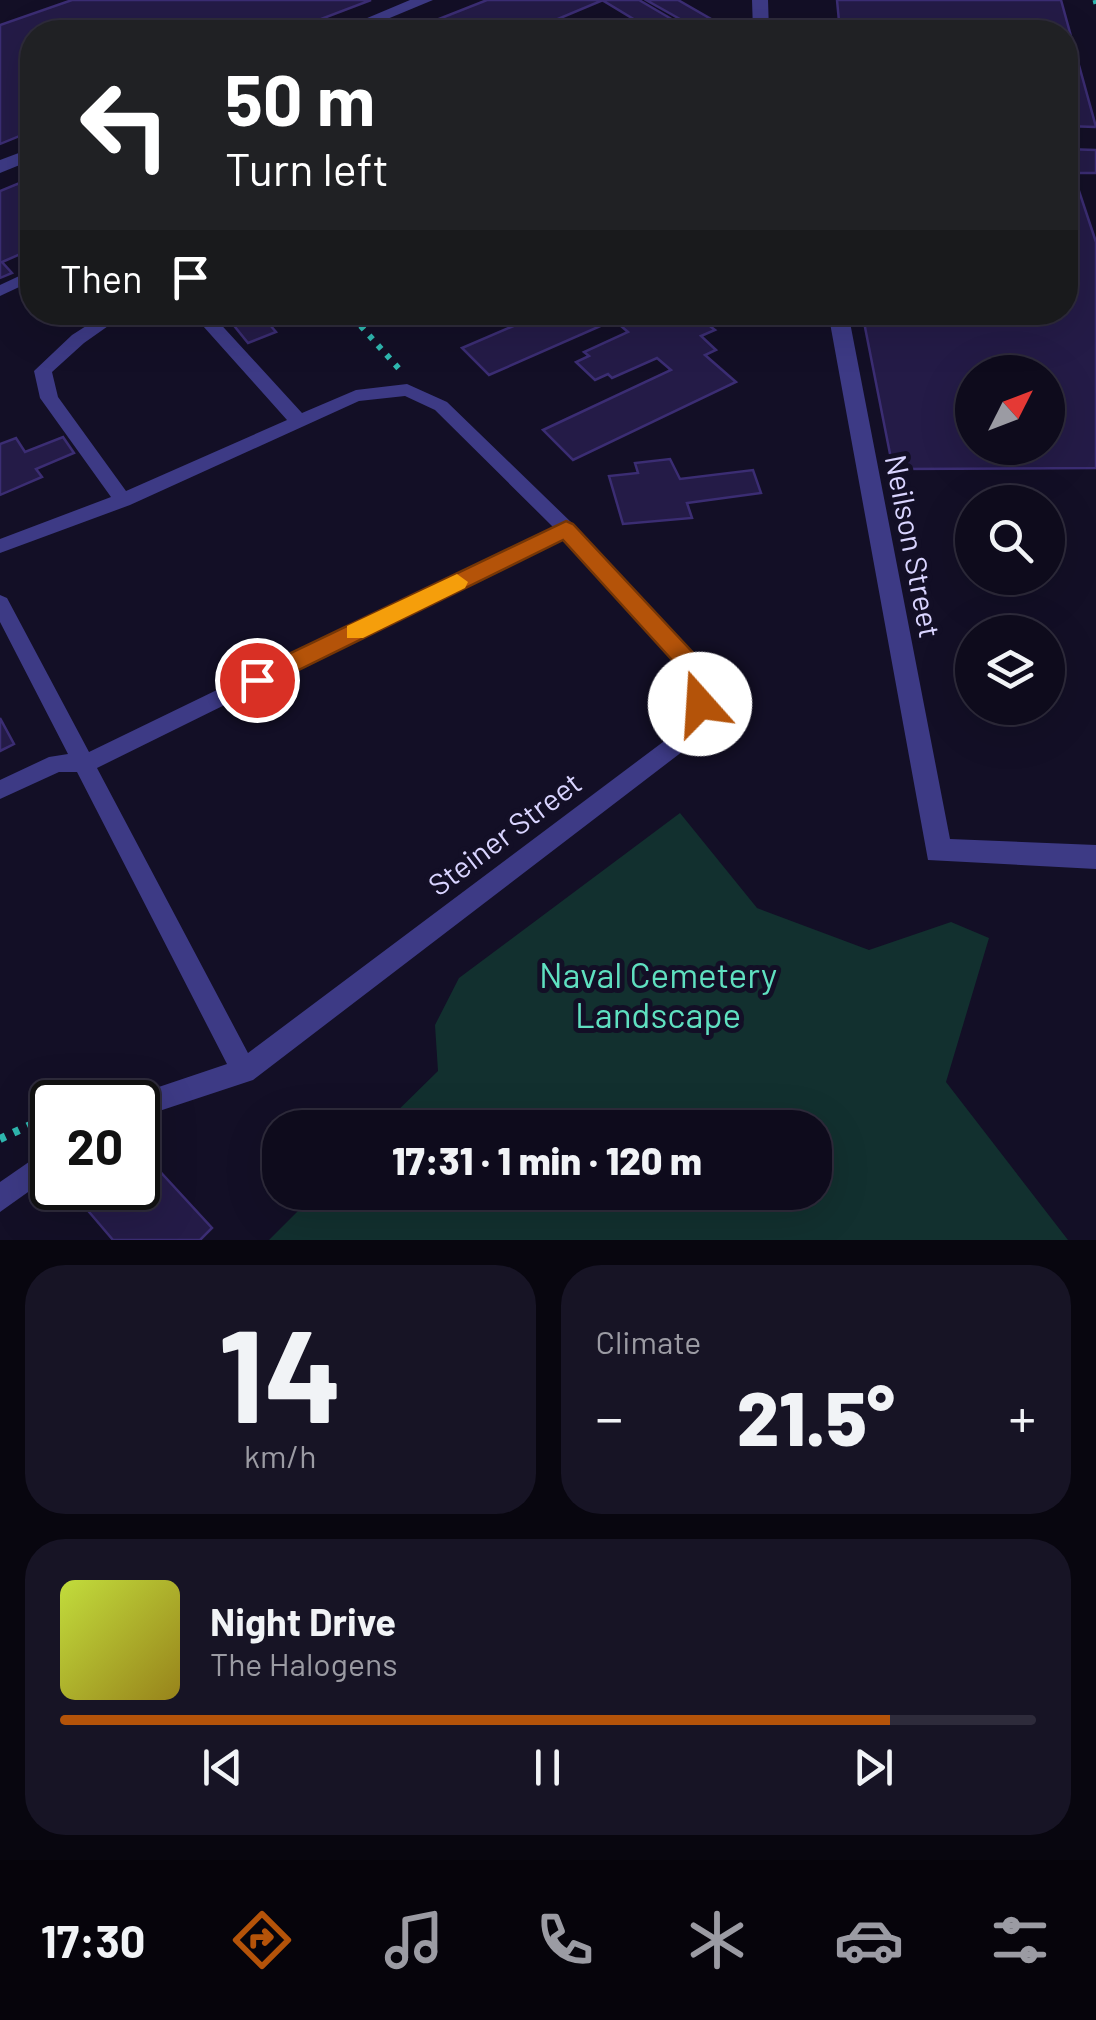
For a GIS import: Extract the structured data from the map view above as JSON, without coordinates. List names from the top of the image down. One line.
{"streets":{"street":["Neilson Street"],"lane":["Steiner Street"]},"parks":["Naval Cemetery Landscape"],"north":"top right","page":{"turn":["50 m","Turn left"],"then":"Then","limit":"20","trip":"17:31 · 1 min · 120 m","tile":[["14","km/h"],"Climate"],"heat":["−","21.5°","+"],"song":["Night Drive","The Halogens"],"tabs":"17:30"}}
